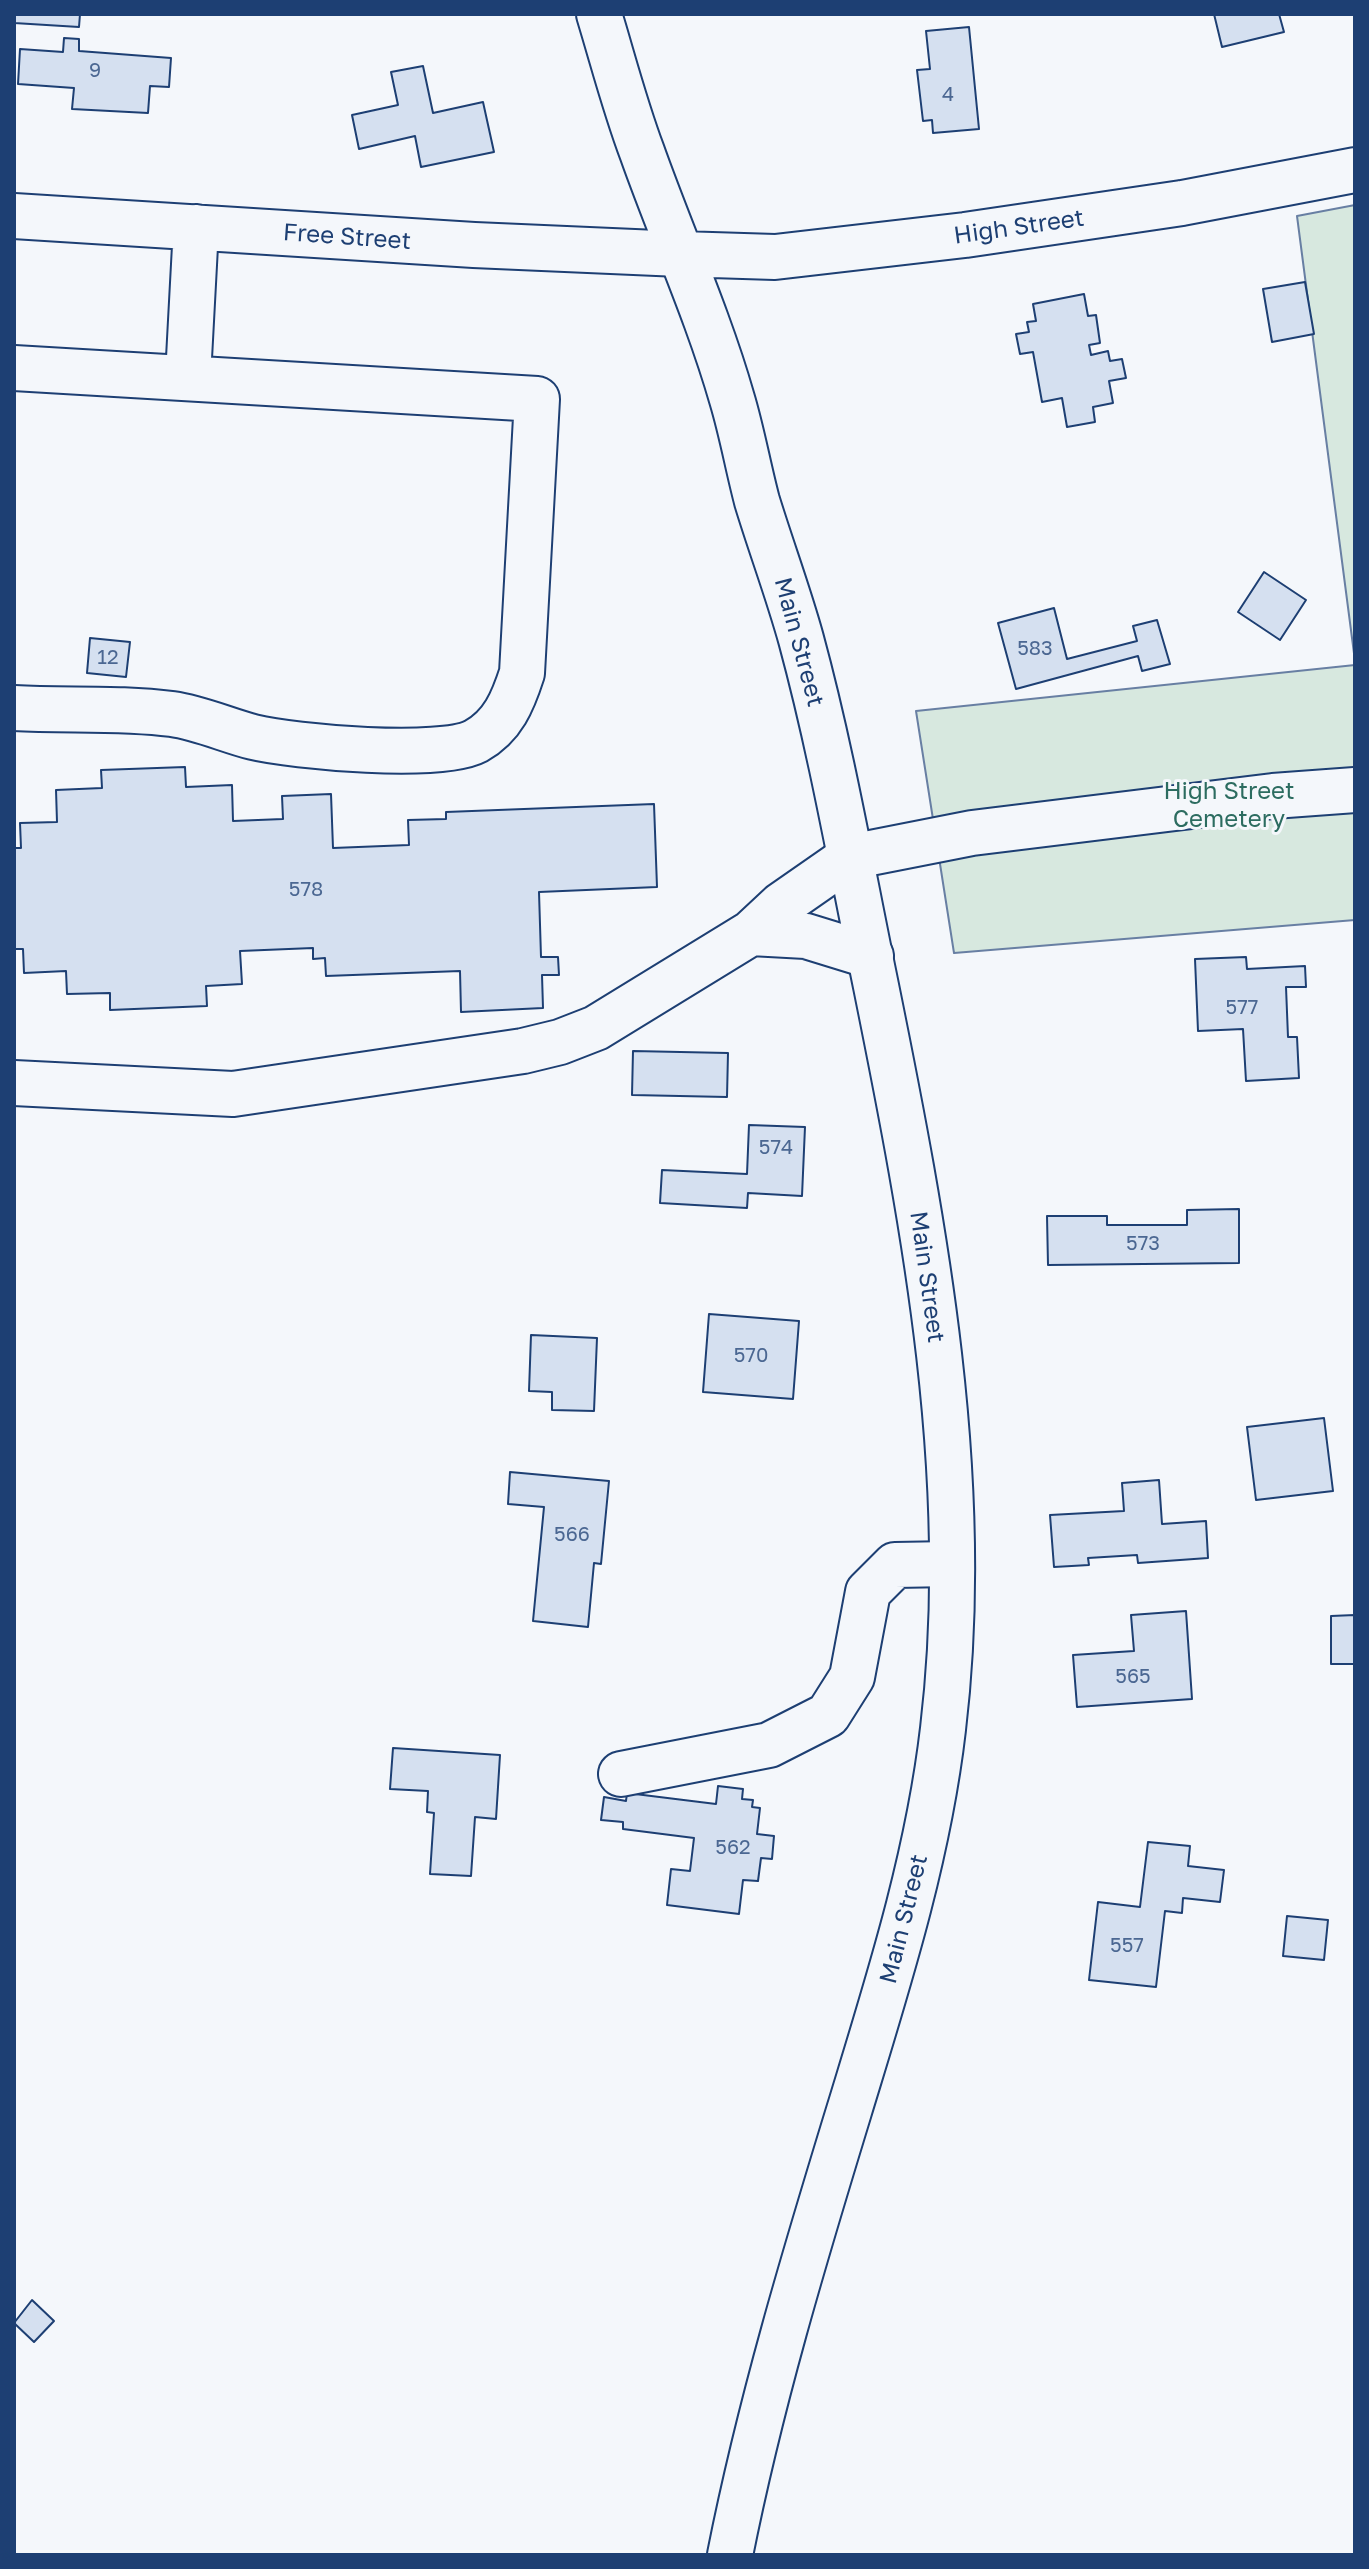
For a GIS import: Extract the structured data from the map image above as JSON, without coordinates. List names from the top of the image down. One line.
{"streets":{"main road":["High Street","Free Street","Main Street"]},"crossings":[["High Street","Free Street"],["High Street","Main Street"],["Free Street","Main Street"]],"parks":["High Street Cemetery"],"house_numbers":["9","4","583","12","578","577","574","573","570","566","565","562","557"]}
